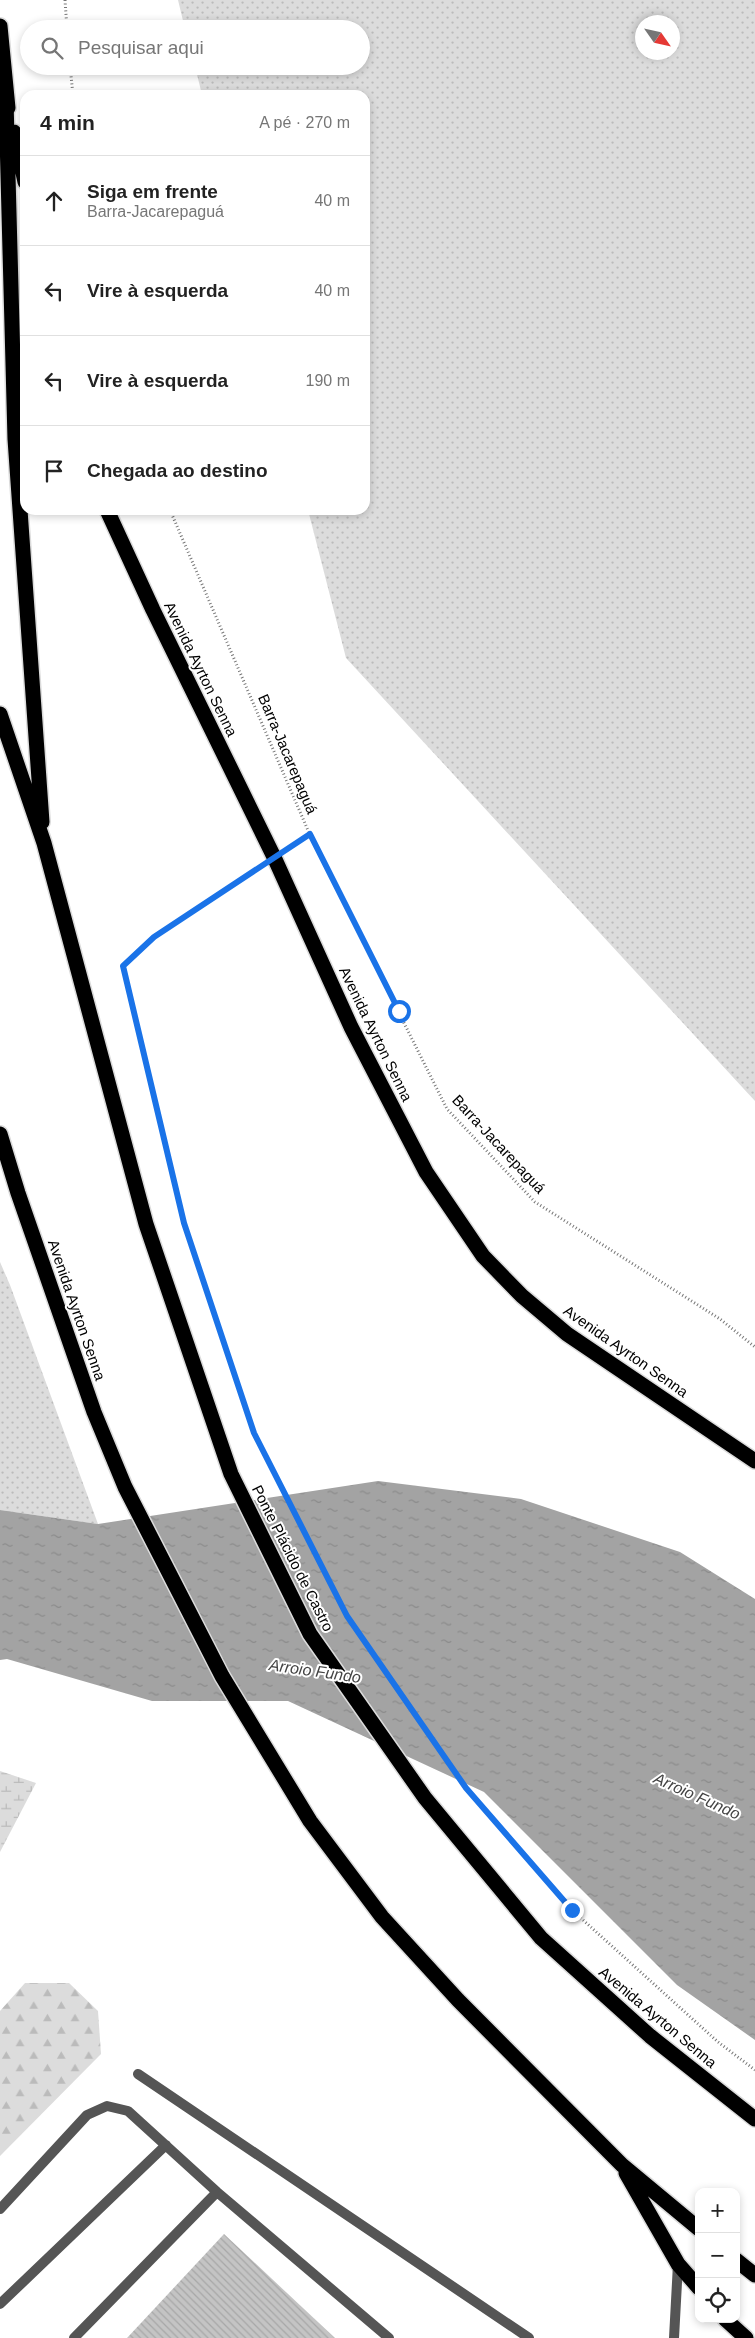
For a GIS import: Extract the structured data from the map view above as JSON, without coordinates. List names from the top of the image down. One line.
{"streets":{"highway":["Avenida Ayrton Senna","Ponte Plácido de Castro"],"path":["Barra-Jacarepaguá"]},"crossings":[["Avenida Ayrton Senna","Ponte Plácido de Castro"]],"water":["Arroio Fundo"],"north":"bottom right","page":{"search":"Pesquisar aqui","heading":["4 min","A pé · 270 m"],"list":[["Siga em frente","Barra-Jacarepaguá","40 m"],["Vire à esquerda","40 m"],["Vire à esquerda","190 m"],"Chegada ao destino"],"map_buttons":["+","−"]}}
